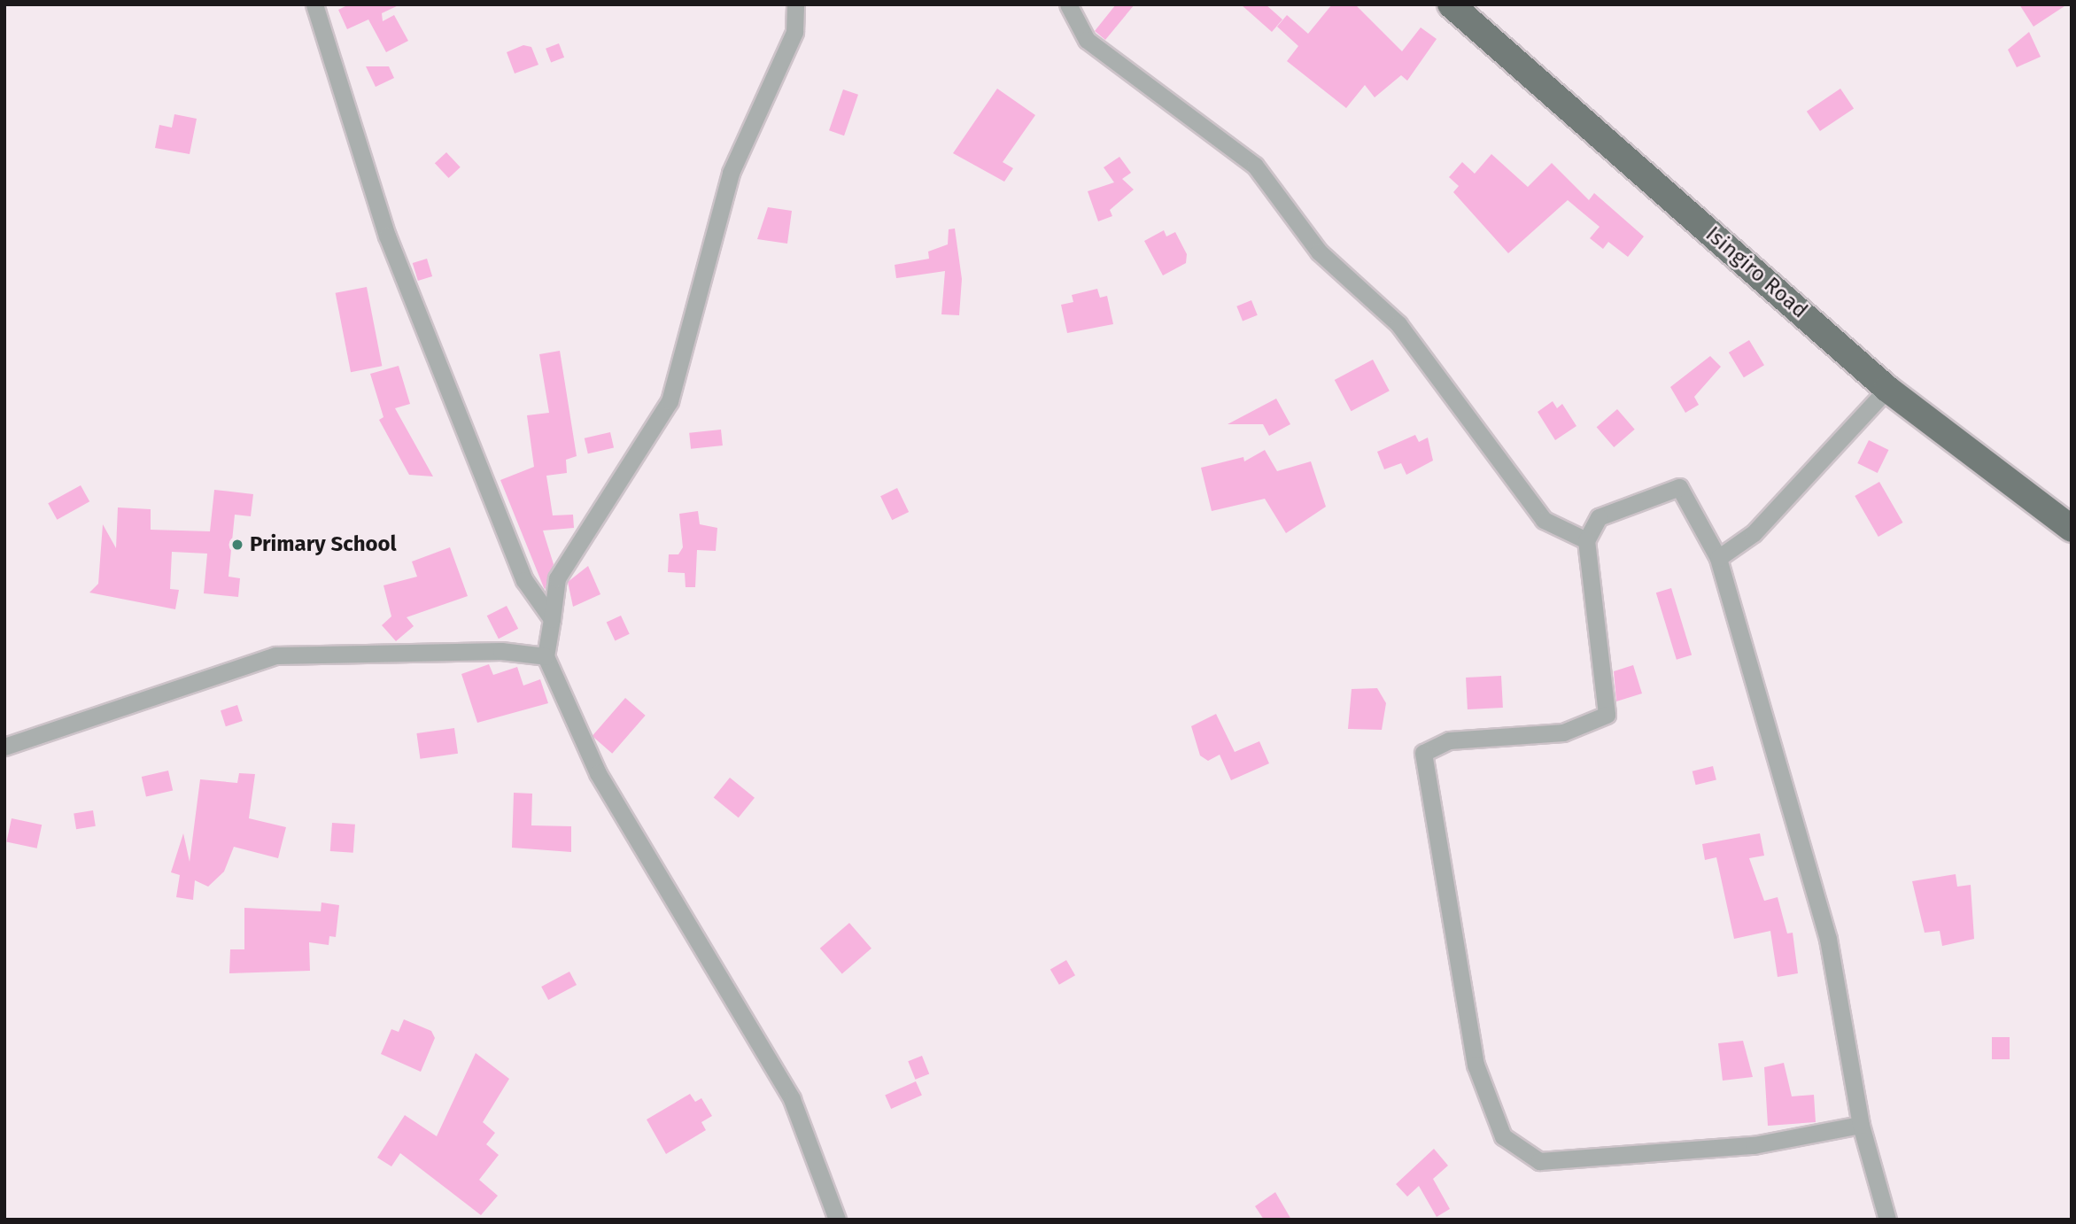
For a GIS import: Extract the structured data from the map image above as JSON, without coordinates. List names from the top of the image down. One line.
{"streets":{"main road":["Isingiro Road"]},"places":["Primary School"]}
